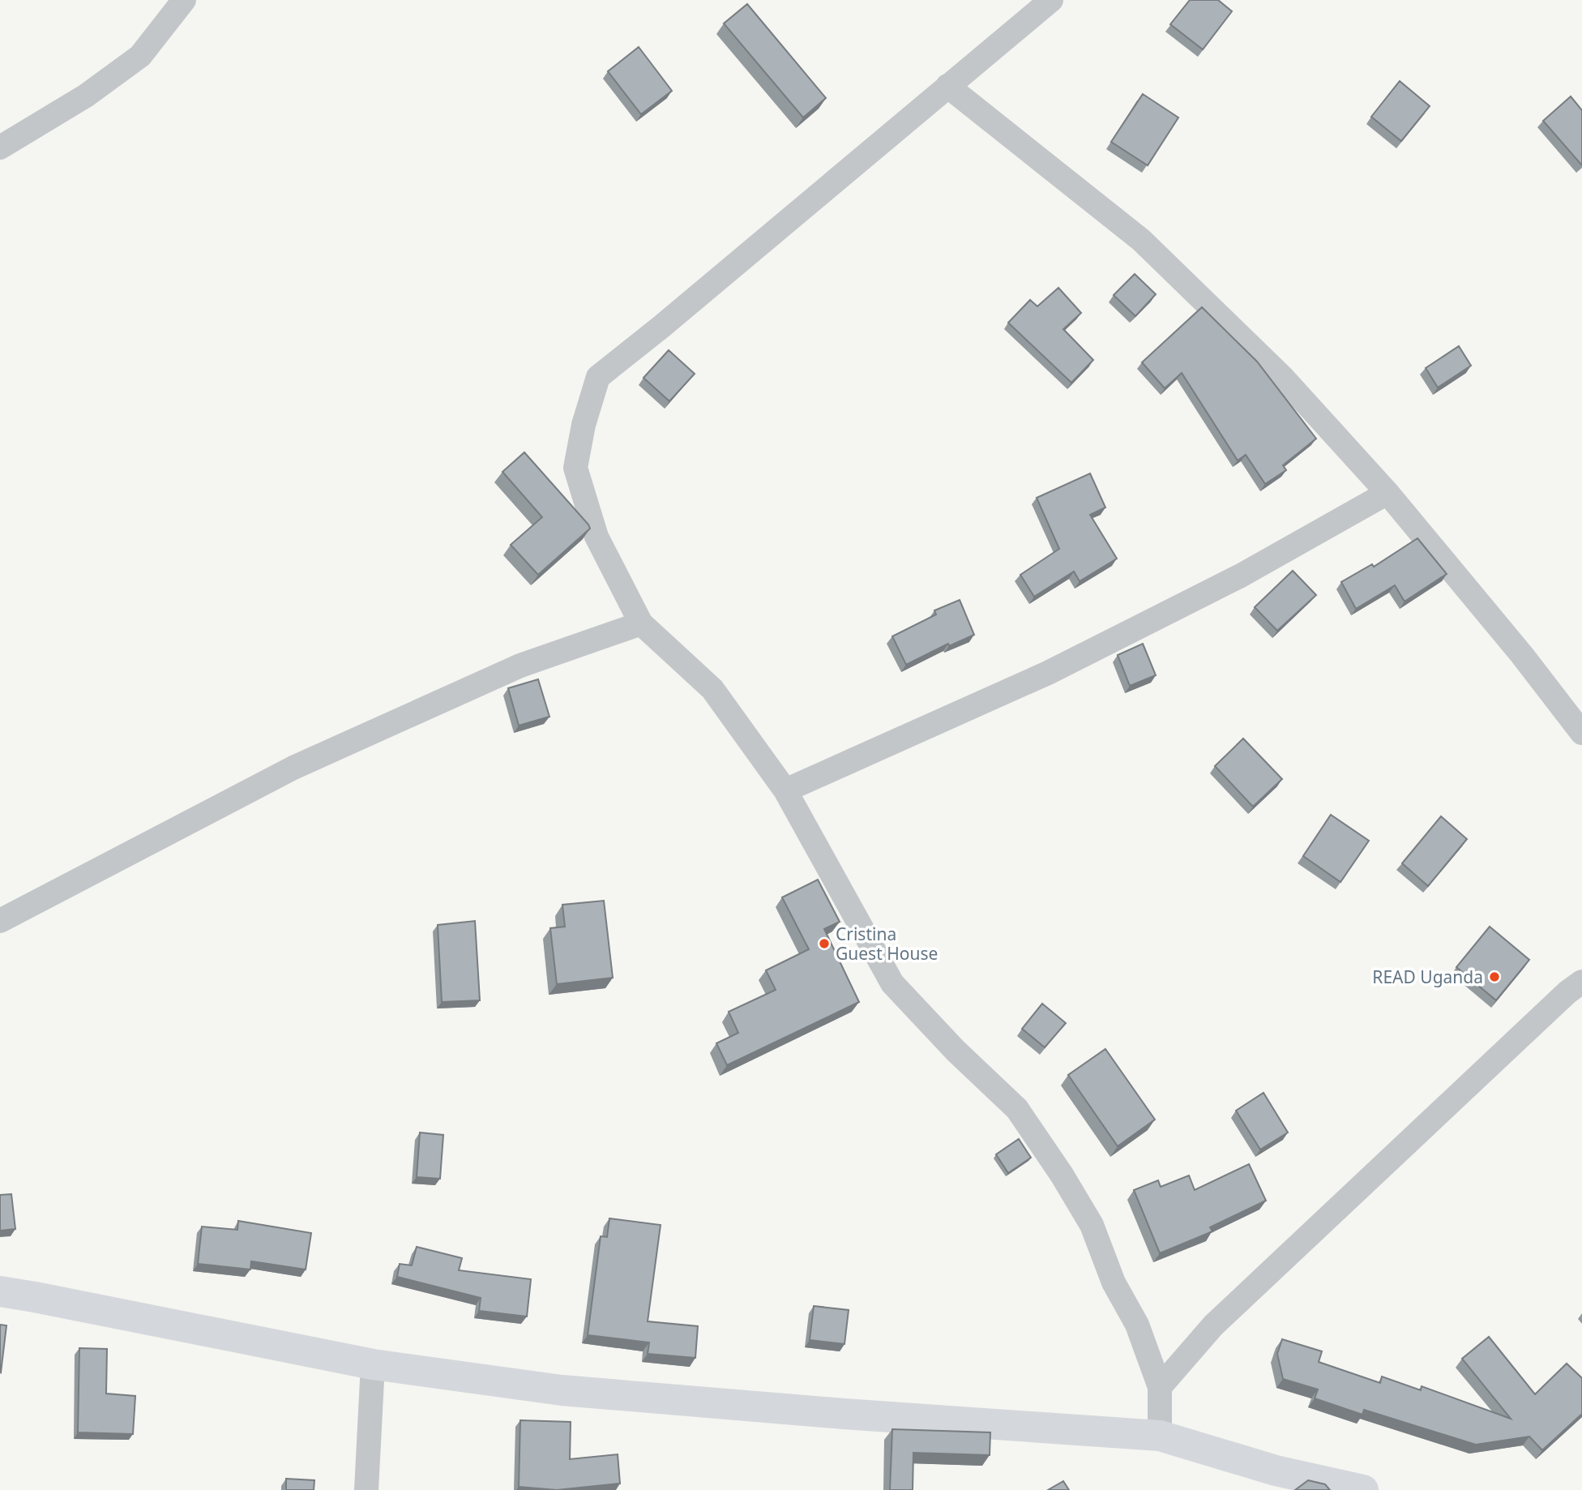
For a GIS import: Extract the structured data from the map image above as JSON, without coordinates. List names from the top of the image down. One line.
{"places":["Cristina Guest House","READ Uganda"]}
